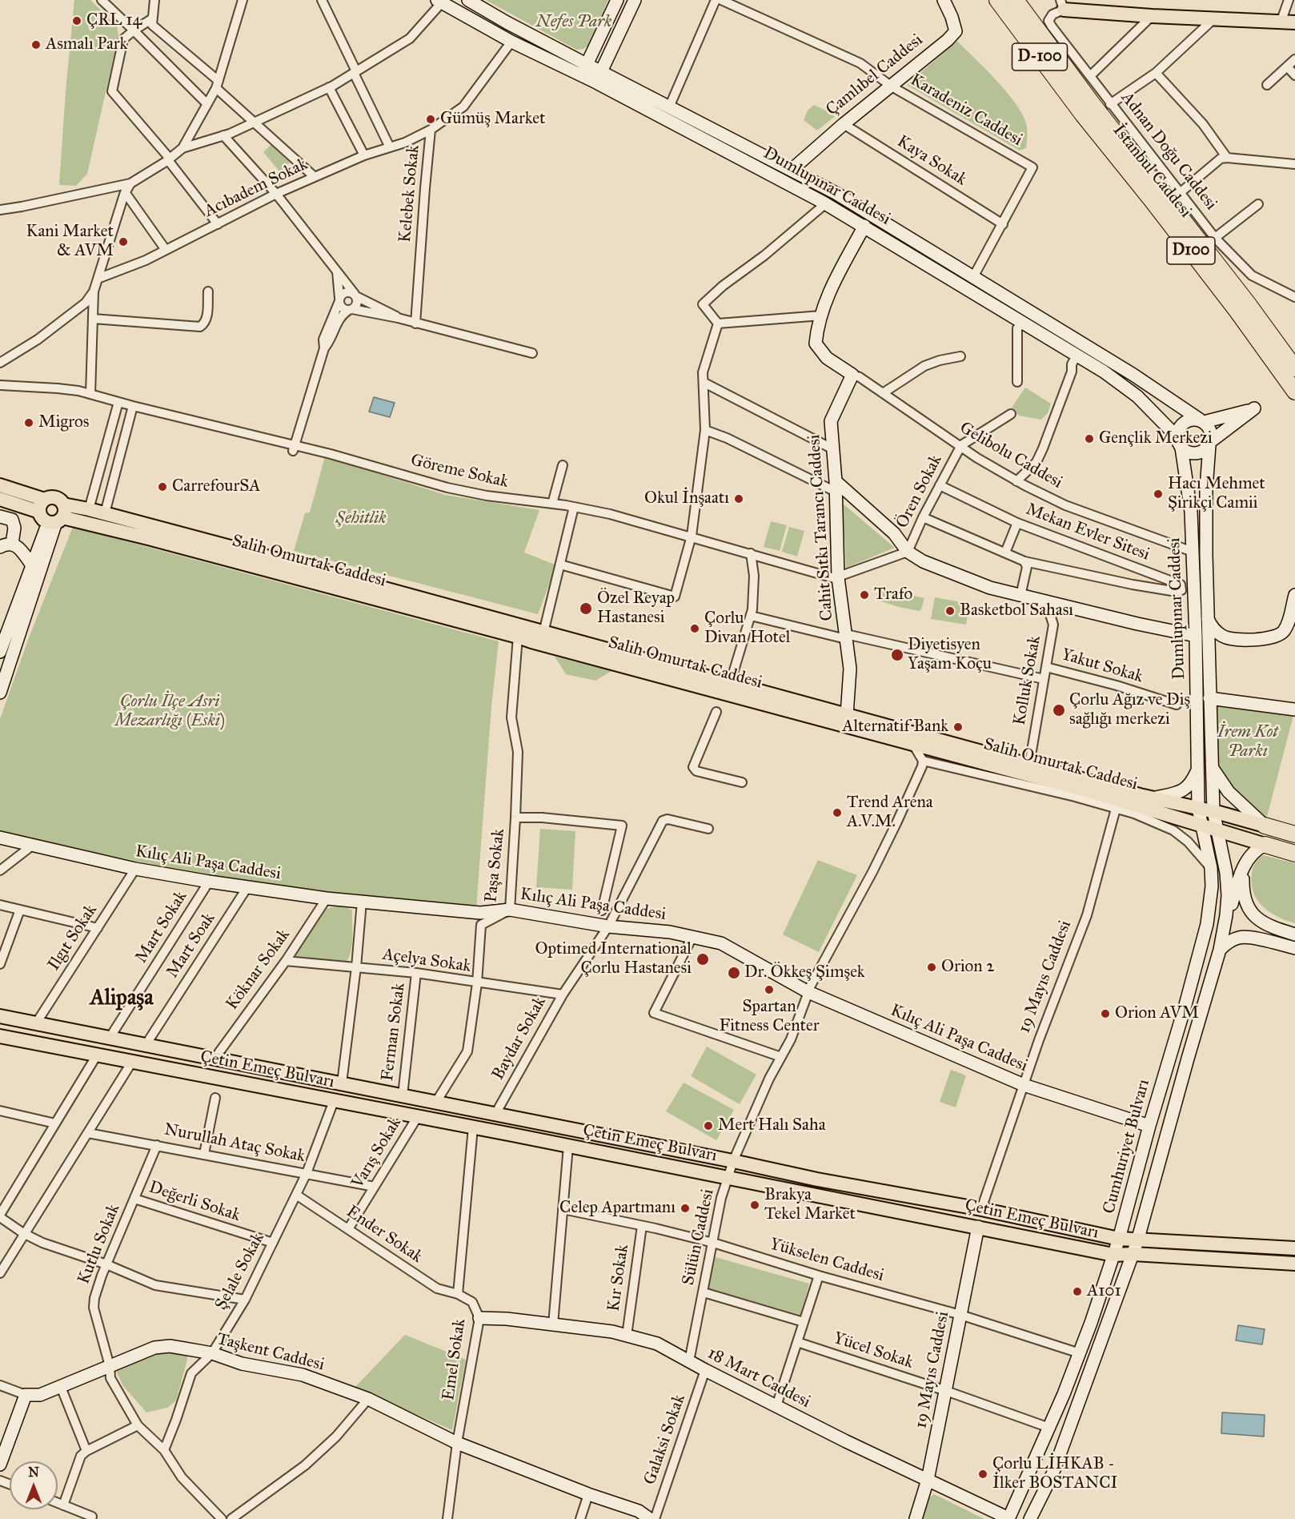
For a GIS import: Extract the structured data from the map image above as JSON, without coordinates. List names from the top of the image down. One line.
{"streets":{"highway":["D-100","İstanbul Caddesi","D100","Salih Omurtak Caddesi"],"main road":["Çamlıbel Caddesi","Dumlupınar Caddesi","Cahit Sıtkı Tarancı Caddesi","Kılıç Ali Paşa Caddesi","19 Mayıs Caddesi","Çetin Emeç Bulvarı","Cumhuriyet Bulvarı","Taşkent Caddesi","18 Mart Caddesi"],"street":["Karadeniz Caddesi","Adnan Doğu Caddesi","Kaya Sokak","Acıbadem Sokak","Kelebek Sokak","Gelibolu Caddesi","Göreme Sokak","Ören Sokak","Mekan Evler Sitesi","Yakut Sokak","Kolluk Sokak","Paşa Sokak","Mart Sokak","Ilgıt Sokak","Mart Soak","Açelya Sokak","Köknar Sokak","Ferman Sokak","Baydar Sokak","Nurullah Ataç Sokak","Varış Sokak","Değerli Sokak","Ender Sokak","Sülün Caddesi","Kutlu Sokak","Yükselen Caddesi","Şelale Sokak","Kır Sokak","Yücel Sokak","Emel Sokak","Galaksi Sokak"]},"crossings":[["D-100","İstanbul Caddesi"],["Çamlıbel Caddesi","Karadeniz Caddesi"],["Çamlıbel Caddesi","Kaya Sokak"],["Çamlıbel Caddesi","Dumlupınar Caddesi"],["Karadeniz Caddesi","Kaya Sokak"],["Karadeniz Caddesi","Dumlupınar Caddesi"],["Dumlupınar Caddesi","Gelibolu Caddesi"],["Dumlupınar Caddesi","Salih Omurtak Caddesi"],["Dumlupınar Caddesi","Cumhuriyet Bulvarı"],["Acıbadem Sokak","Kelebek Sokak"],["Gelibolu Caddesi","Ören Sokak"],["Gelibolu Caddesi","Cahit Sıtkı Tarancı Caddesi"],["Göreme Sokak","Cahit Sıtkı Tarancı Caddesi"],["Ören Sokak","Mekan Evler Sitesi"],["Cahit Sıtkı Tarancı Caddesi","Salih Omurtak Caddesi"],["Cahit Sıtkı Tarancı Caddesi","Yakut Sokak"],["Salih Omurtak Caddesi","Kolluk Sokak"],["Salih Omurtak Caddesi","Paşa Sokak"],["Salih Omurtak Caddesi","Cumhuriyet Bulvarı"],["Yakut Sokak","Kolluk Sokak"],["Kılıç Ali Paşa Caddesi","Paşa Sokak"],["Kılıç Ali Paşa Caddesi","Mart Sokak"],["Kılıç Ali Paşa Caddesi","Ilgıt Sokak"],["Kılıç Ali Paşa Caddesi","Mart Soak"],["Kılıç Ali Paşa Caddesi","Köknar Sokak"],["Kılıç Ali Paşa Caddesi","19 Mayıs Caddesi"],["Kılıç Ali Paşa Caddesi","Baydar Sokak"],["Kılıç Ali Paşa Caddesi","Cumhuriyet Bulvarı"],["Kılıç Ali Paşa Caddesi","Sülün Caddesi"],["Paşa Sokak","Açelya Sokak"],["Paşa Sokak","Çetin Emeç Bulvarı"],["Mart Sokak","Çetin Emeç Bulvarı"],["Ilgıt Sokak","Çetin Emeç Bulvarı"],["Mart Soak","Çetin Emeç Bulvarı"],["Açelya Sokak","Köknar Sokak"],["Açelya Sokak","Ferman Sokak"],["Açelya Sokak","Baydar Sokak"],["Köknar Sokak","Çetin Emeç Bulvarı"],["19 Mayıs Caddesi","Çetin Emeç Bulvarı"],["19 Mayıs Caddesi","Yükselen Caddesi"],["19 Mayıs Caddesi","Yücel Sokak"],["19 Mayıs Caddesi","18 Mart Caddesi"],["Ferman Sokak","Çetin Emeç Bulvarı"],["Baydar Sokak","Çetin Emeç Bulvarı"],["Çetin Emeç Bulvarı","Cumhuriyet Bulvarı"],["Çetin Emeç Bulvarı","Varış Sokak"],["Çetin Emeç Bulvarı","Sülün Caddesi"],["Çetin Emeç Bulvarı","Şelale Sokak"],["Çetin Emeç Bulvarı","Emel Sokak"],["Nurullah Ataç Sokak","Varış Sokak"],["Nurullah Ataç Sokak","Kutlu Sokak"],["Nurullah Ataç Sokak","Şelale Sokak"],["Cumhuriyet Bulvarı","Yükselen Caddesi"],["Cumhuriyet Bulvarı","Yücel Sokak"],["Cumhuriyet Bulvarı","18 Mart Caddesi"],["Varış Sokak","Ender Sokak"],["Değerli Sokak","Kutlu Sokak"],["Değerli Sokak","Şelale Sokak"],["Ender Sokak","Şelale Sokak"],["Ender Sokak","Emel Sokak"],["Sülün Caddesi","Yükselen Caddesi"],["Sülün Caddesi","18 Mart Caddesi"],["Kutlu Sokak","Şelale Sokak"],["Kutlu Sokak","Taşkent Caddesi"],["Yükselen Caddesi","Kır Sokak"],["Şelale Sokak","Taşkent Caddesi"],["Kır Sokak","18 Mart Caddesi"],["Taşkent Caddesi","Emel Sokak"],["Emel Sokak","18 Mart Caddesi"],["18 Mart Caddesi","Galaksi Sokak"]],"districts":["Alipaşa"],"parks":["Nefes Park","Şehitlik","Çorlu İlçe Asri Mezarlığı (Eski)","İrem Kot Parkı"],"places":["ÇRL 14","Asmalı Park","Gümüş Market","Kani Market & AVM","Migros","Gençlik Merkezi","CarrefourSA","Hacı Mehmet Şirikçi Camii","Okul İnşaatı","Trafo","Özel Reyap Hastanesi","Basketbol Sahası","Çorlu Divan Hotel","Diyetisyen Yaşam Koçu","Çorlu Ağız ve Diş sağlığı merkezi","Alternatif Bank","Trend Arena A.V.M.","Optimed International Çorlu Hastanesi","Orion 2","Dr. Ökkeş Şimşek","Spartan Fitness Center","Orion AVM","Mert Halı Saha","Brakya Tekel Market","Celep Apartmanı","A101","Çorlu LİHKAB - İlker BOSTANCI"],"north":"top"}
